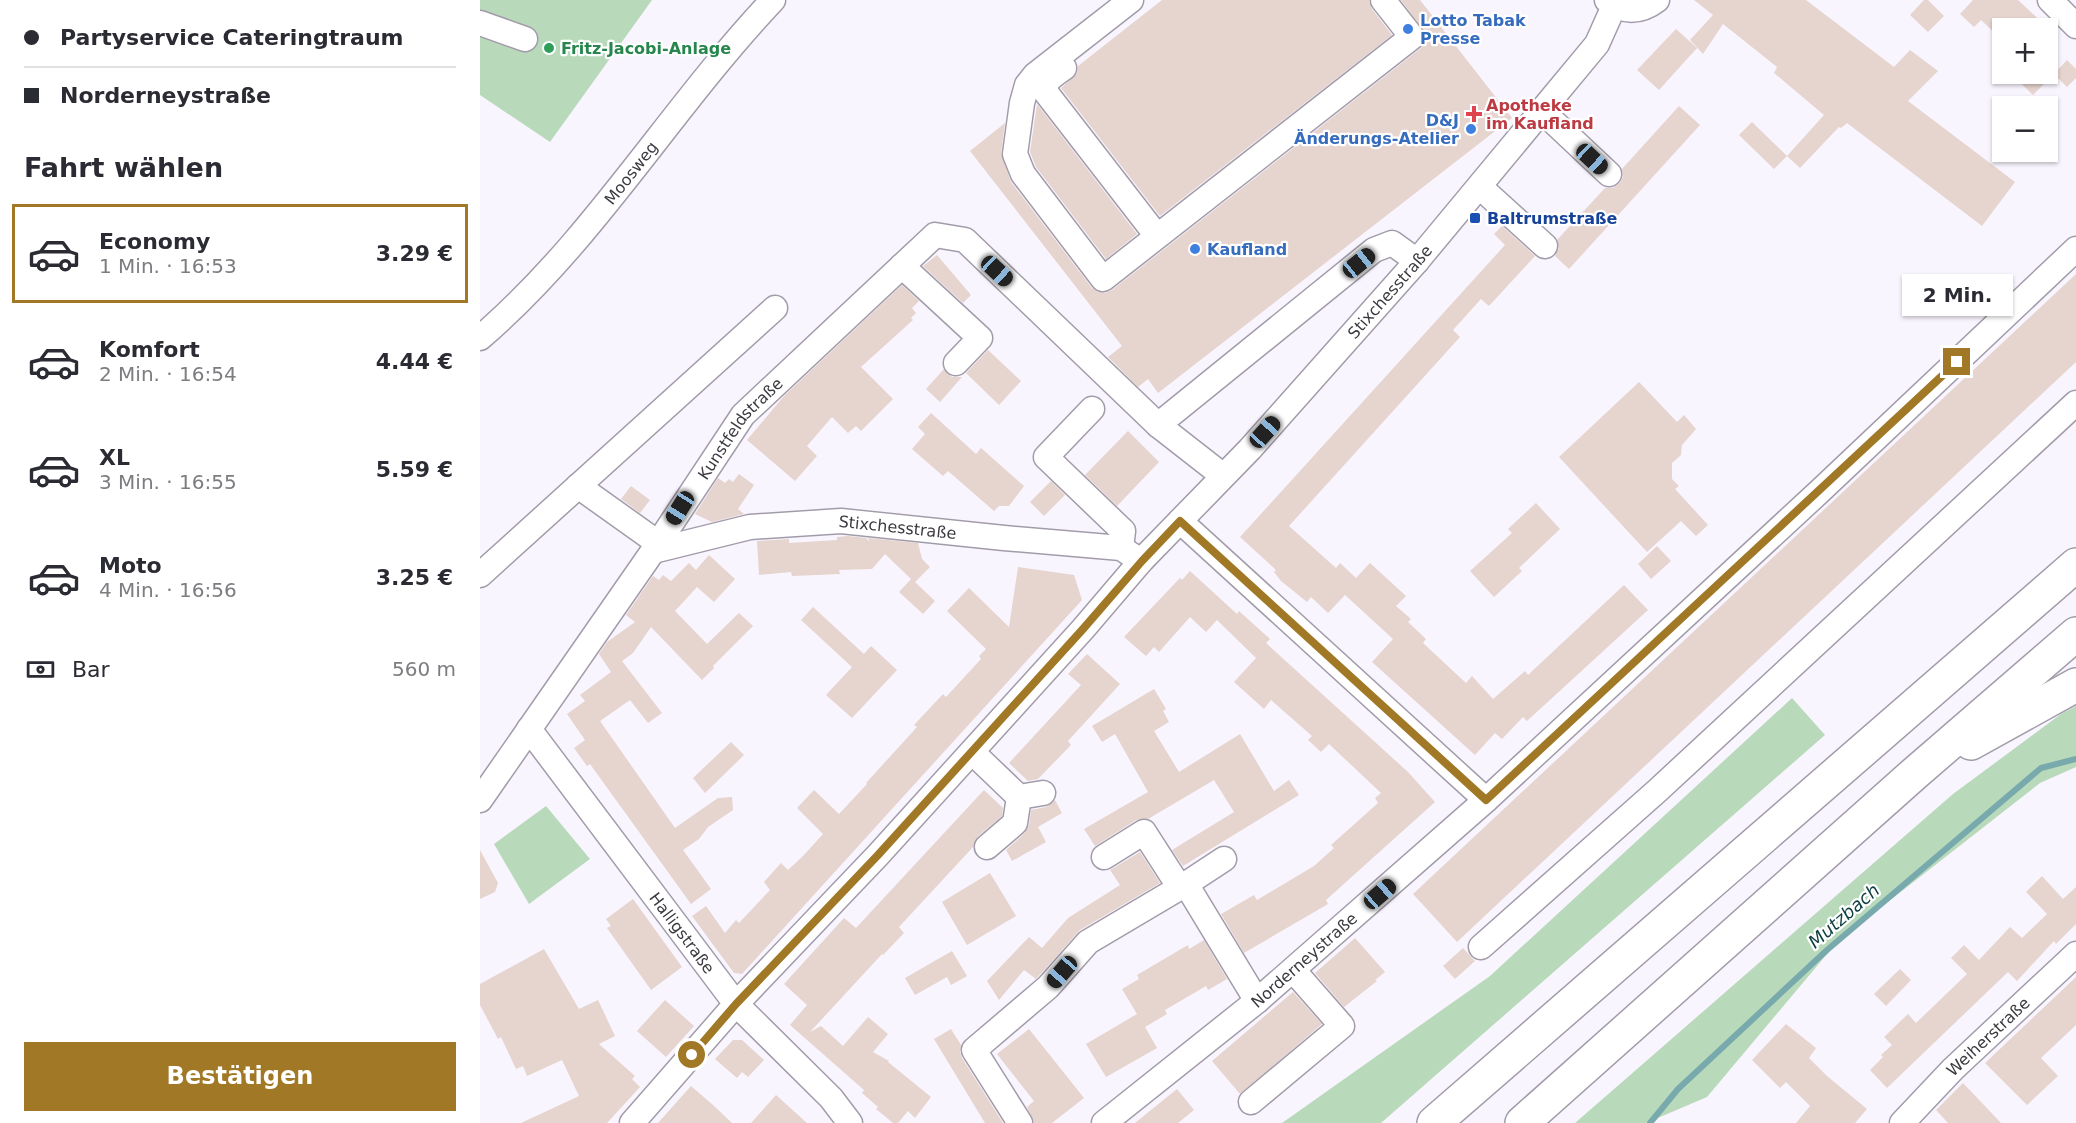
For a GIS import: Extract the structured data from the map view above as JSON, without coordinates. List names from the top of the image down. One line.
{"streets":{"street":["Moosweg","Stixchesstraße","Kunstfeldstraße","Halligstraße","Norderneystraße","Weiherstraße"]},"crossings":[["Stixchesstraße","Kunstfeldstraße"],["Stixchesstraße","Halligstraße"],["Kunstfeldstraße","Halligstraße"]],"water":["Mutzbach"],"places":{"other":["Lotto Tabak Presse","Fritz-Jacobi-Anlage","D&J Änderungs-Atelier","Kaufland"],"health":["Apotheke im Kaufland"],"transit":["Baltrumstraße"]},"page":{"banner":["Partyservice Cateringtraum","Norderneystraße"],"map_buttons":["+","−"],"heading":"Fahrt wählen","list":[{"name":"Economy","note":"1 Min. · 16:53","value":"3.29 €"},{"name":"Komfort","note":"2 Min. · 16:54","value":"4.44 €"},{"name":"XL","note":"3 Min. · 16:55","value":"5.59 €"},{"name":"Moto","note":"4 Min. · 16:56","value":"3.25 €"}],"bubble":"2 Min.","pay":["Bar","560 m"],"buttons":"Bestätigen"}}
